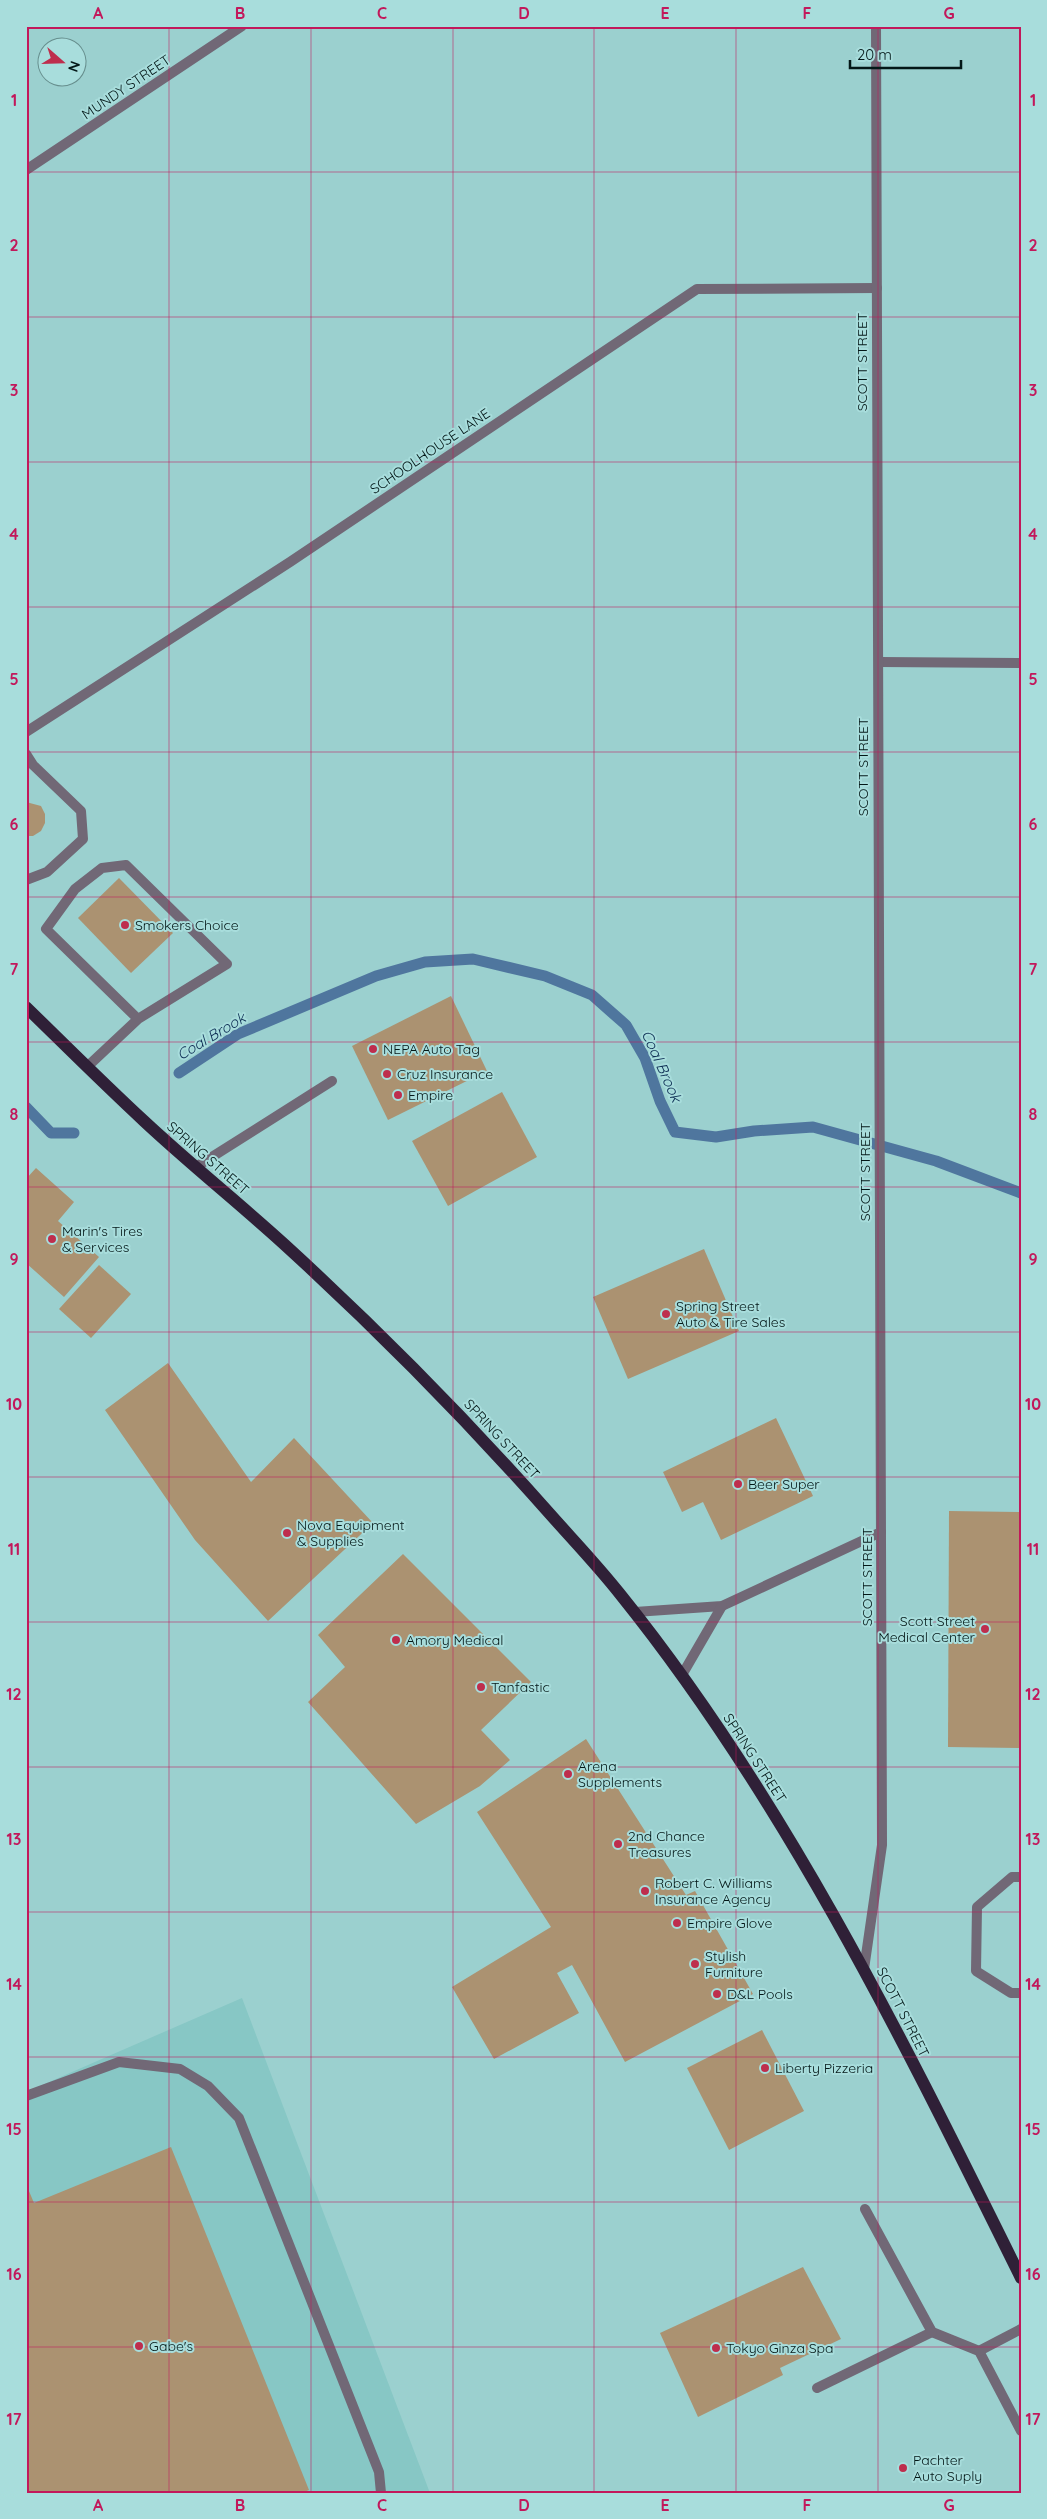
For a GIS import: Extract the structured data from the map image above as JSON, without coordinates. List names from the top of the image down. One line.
{"streets":{"main road":["SCOTT STREET","SPRING STREET"],"street":["MUNDY STREET","SCHOOLHOUSE LANE"]},"crossings":[["SCOTT STREET","SCHOOLHOUSE LANE"],["SCOTT STREET","SPRING STREET"]],"water":["Coal Brook"],"places":["Smokers Choice","NEPA Auto Tag","Cruz Insurance","Empire","Marin's Tires & Services","Spring Street Auto & Tire Sales","Beer Super","Nova Equipment & Supplies","Scott Street Medical Center","Amory Medical","Tanfastic","Arena Supplements","2nd Chance Treasures","Robert C. Williams Insurance Agency","Empire Glove","Stylish Furniture","D&L Pools","Liberty Pizzeria","Gabe's","Tokyo Ginza Spa","Pachter Auto Suply"],"scale_bar":"20 m","north":"right","grid":{"columns":["A","B","C","D","E","F","G"],"rows":["1","2","3","4","5","6","7","8","9","10","11","12","13","14","15","16","17"]}}
